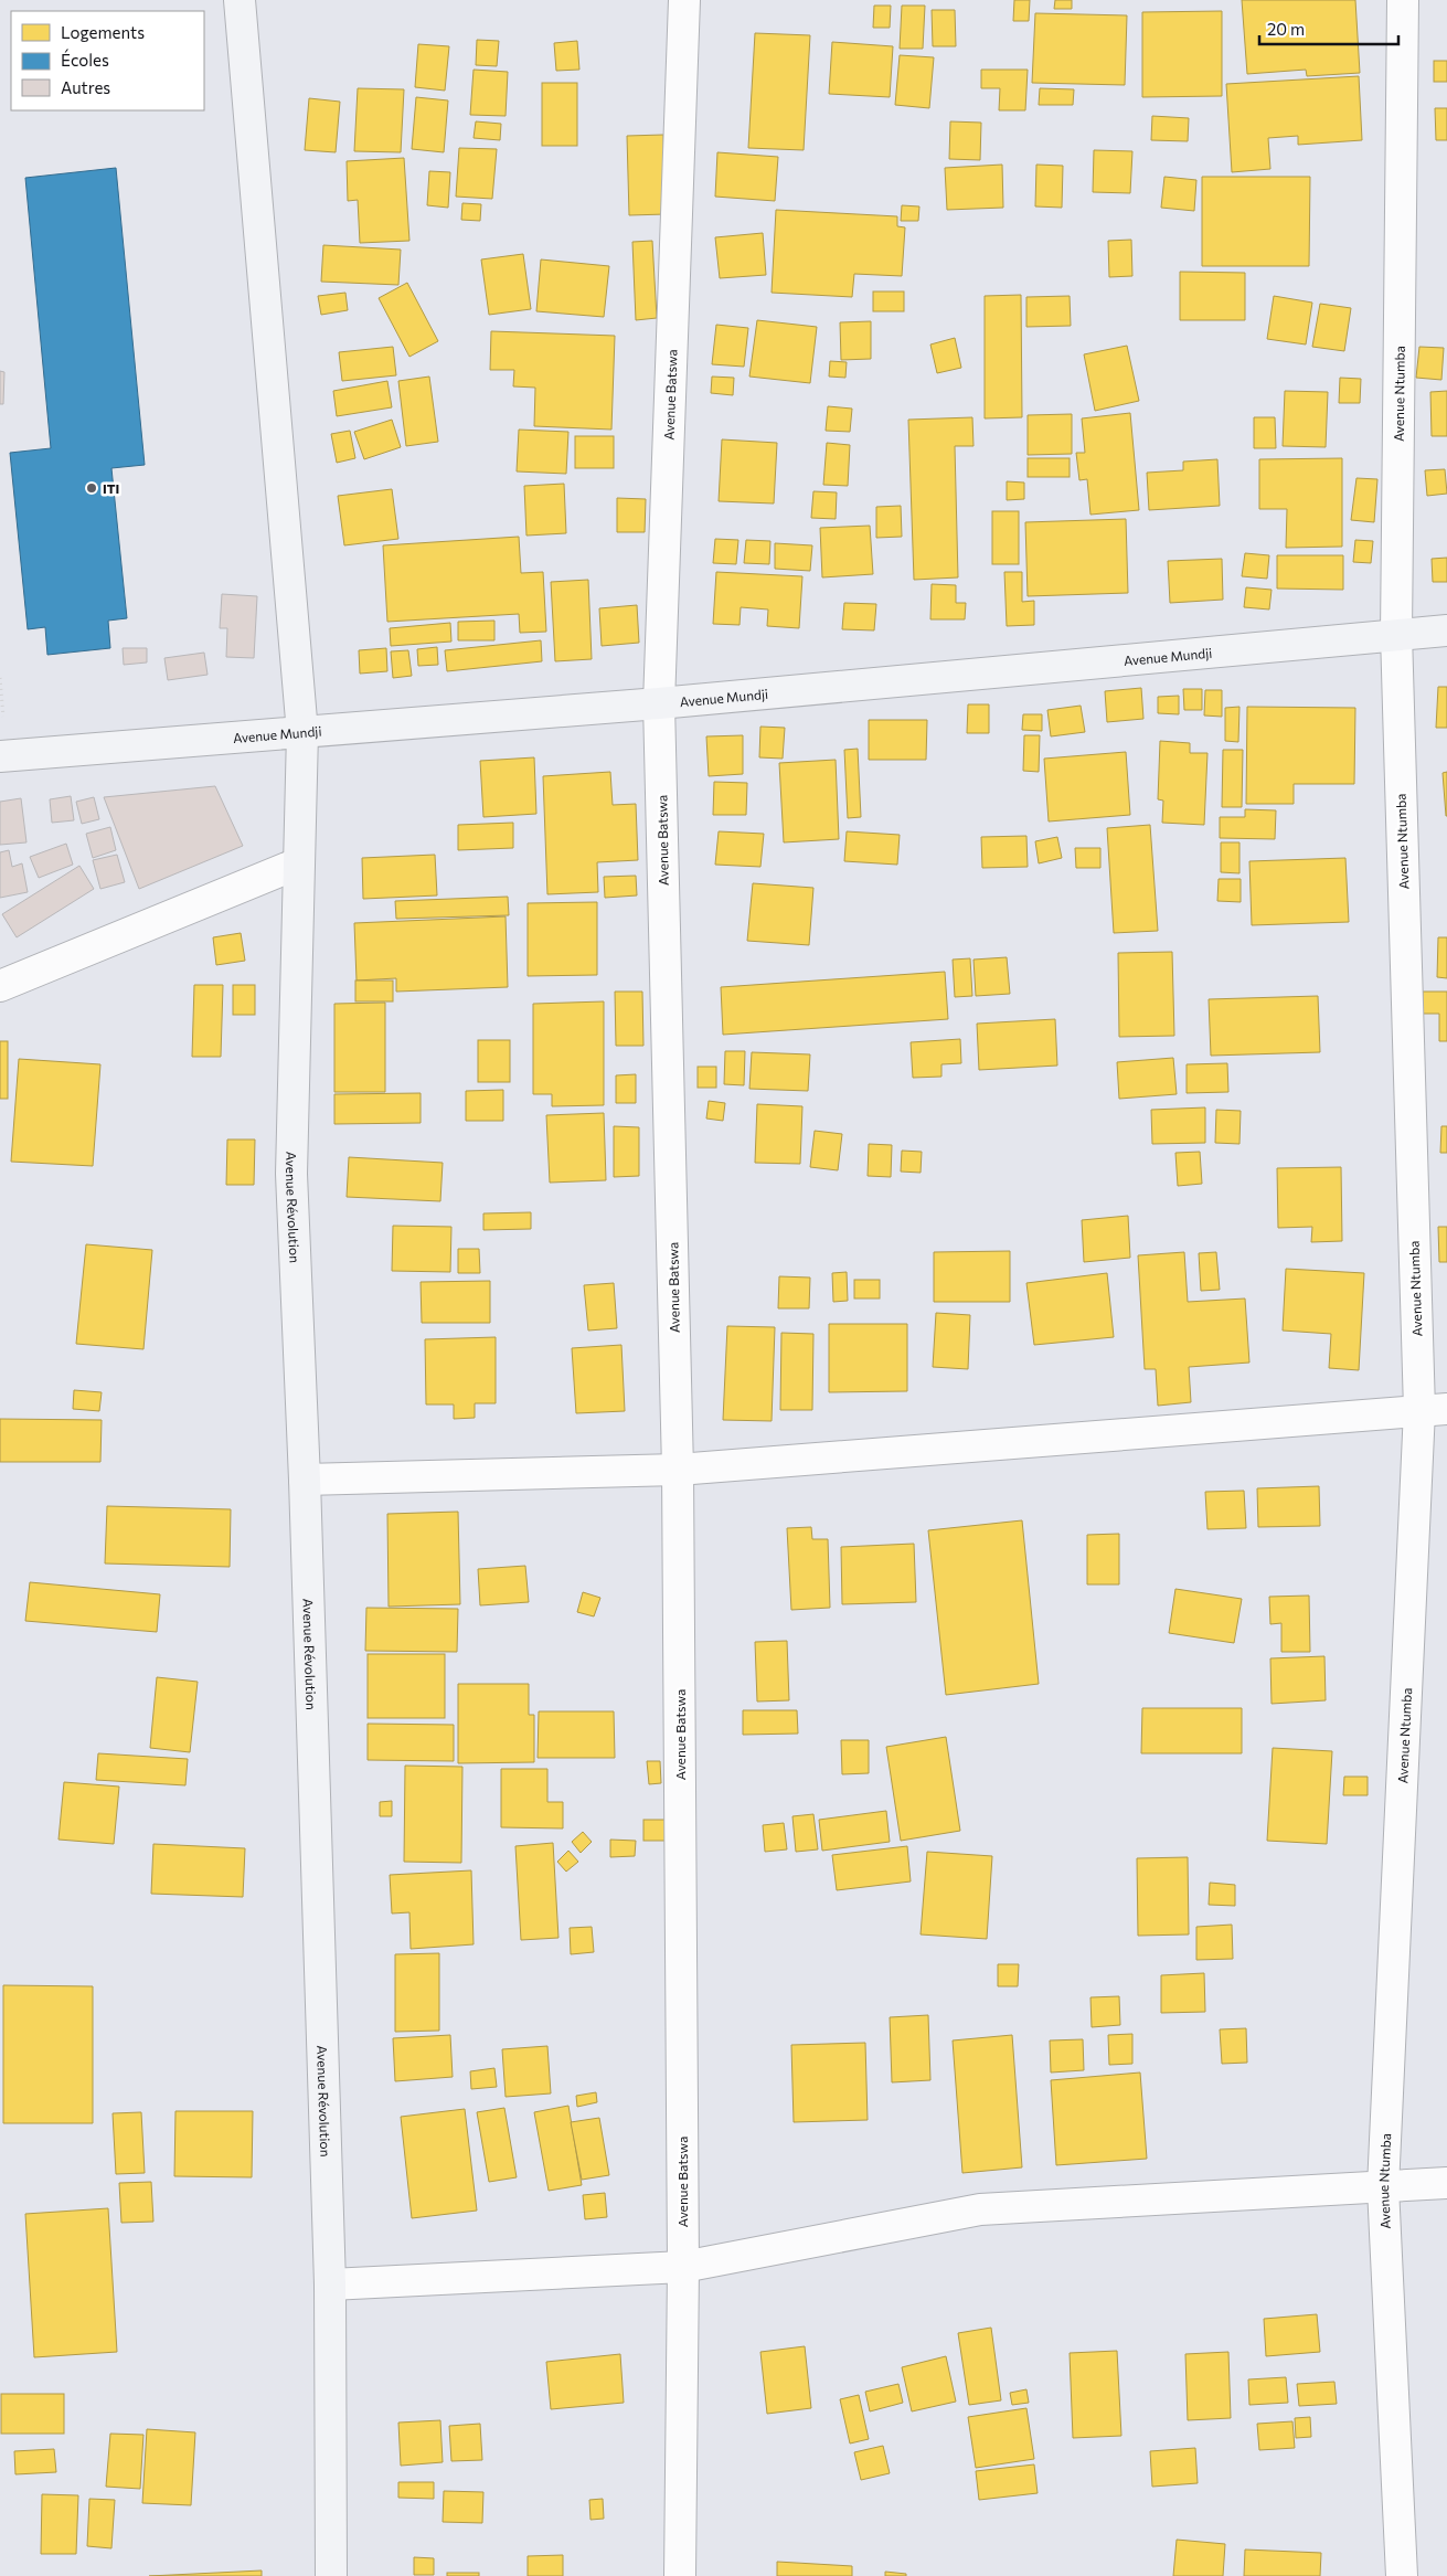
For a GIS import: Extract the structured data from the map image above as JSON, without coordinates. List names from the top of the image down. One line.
{"streets":{"street":["Avenue Batswa","Avenue Ntumba","Avenue Mundji","Avenue Révolution"]},"crossings":[["Avenue Batswa","Avenue Mundji"],["Avenue Ntumba","Avenue Mundji"],["Avenue Mundji","Avenue Révolution"]],"places":["ITI"],"legend":["Logements","Écoles","Autres"],"scale_bar":"20 m"}
